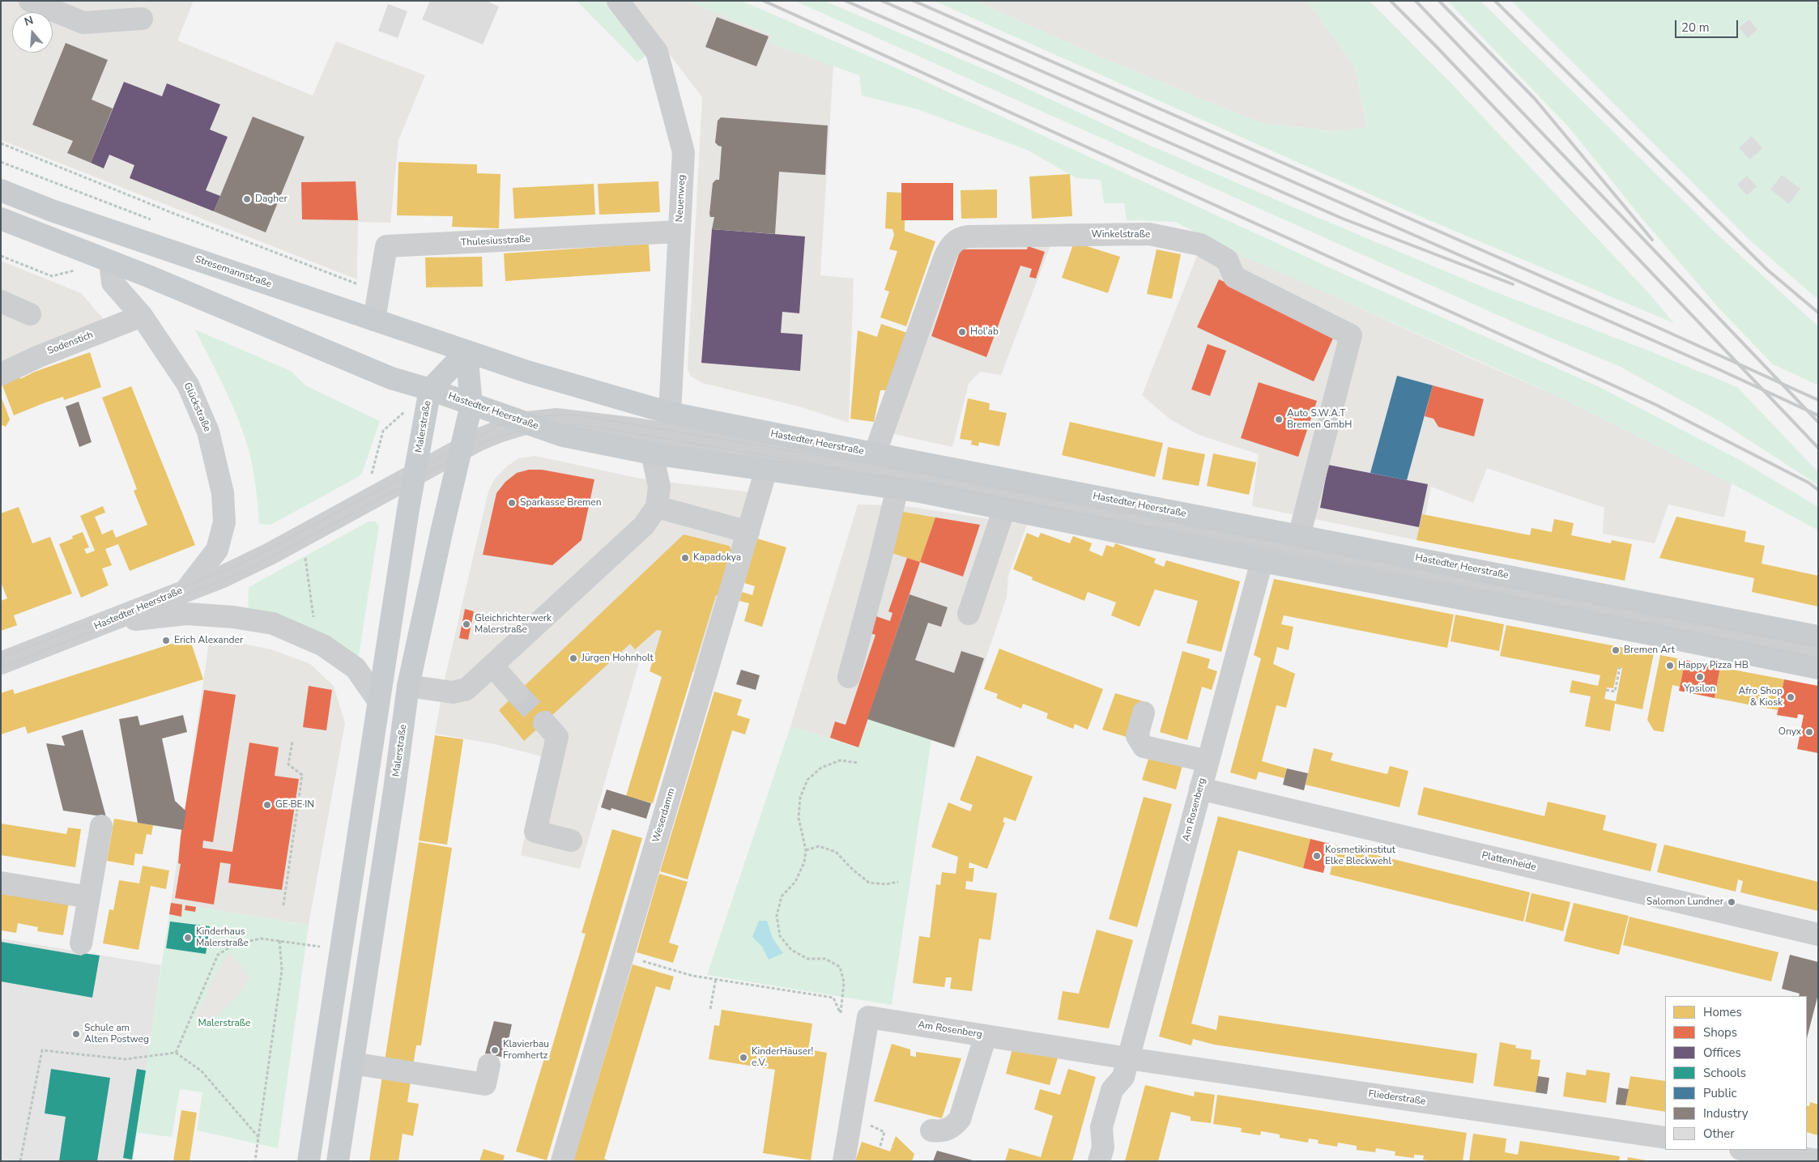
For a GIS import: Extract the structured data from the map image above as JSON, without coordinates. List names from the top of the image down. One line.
{"streets":{"main road":["Stresemannstraße","Hastedter Heerstraße","Malerstraße"],"street":["Neuenweg","Winkelstraße","Thulesiusstraße","Sodenstich","Glückstraße","Am Rosenberg","Weserdamm","Plattenheide","Fliederstraße"]},"crossings":[["Neuenweg","Thulesiusstraße"],["Neuenweg","Hastedter Heerstraße"],["Winkelstraße","Hastedter Heerstraße"],["Thulesiusstraße","Stresemannstraße"],["Stresemannstraße","Hastedter Heerstraße"],["Stresemannstraße","Malerstraße"],["Sodenstich","Glückstraße"],["Glückstraße","Hastedter Heerstraße"],["Hastedter Heerstraße","Malerstraße"],["Hastedter Heerstraße","Am Rosenberg"],["Hastedter Heerstraße","Weserdamm"],["Am Rosenberg","Plattenheide"],["Am Rosenberg","Fliederstraße"]],"parks":["Malerstraße"],"places":["Dagher","Hol'ab","Auto S.W.A.T Bremen GmbH","Sparkasse Bremen","Kapadokya","Gleichrichterwerk Malerstraße","Erich Alexander","Bremen Art","Jürgen Hohnholt","Happy Pizza HB","Ypsilon","Afro Shop & Kiosk","Onyx","GE·BE·IN","Kosmetikinstitut Elke Bleckwehl","Salomon Lundner","Kinderhaus Malerstraße","Schule am Alten Postweg","Klavierbau Fromhertz","KinderHäuser! e.V."],"legend":["Homes","Shops","Offices","Schools","Public","Industry","Other"],"scale_bar":"20 m","north":"top"}
